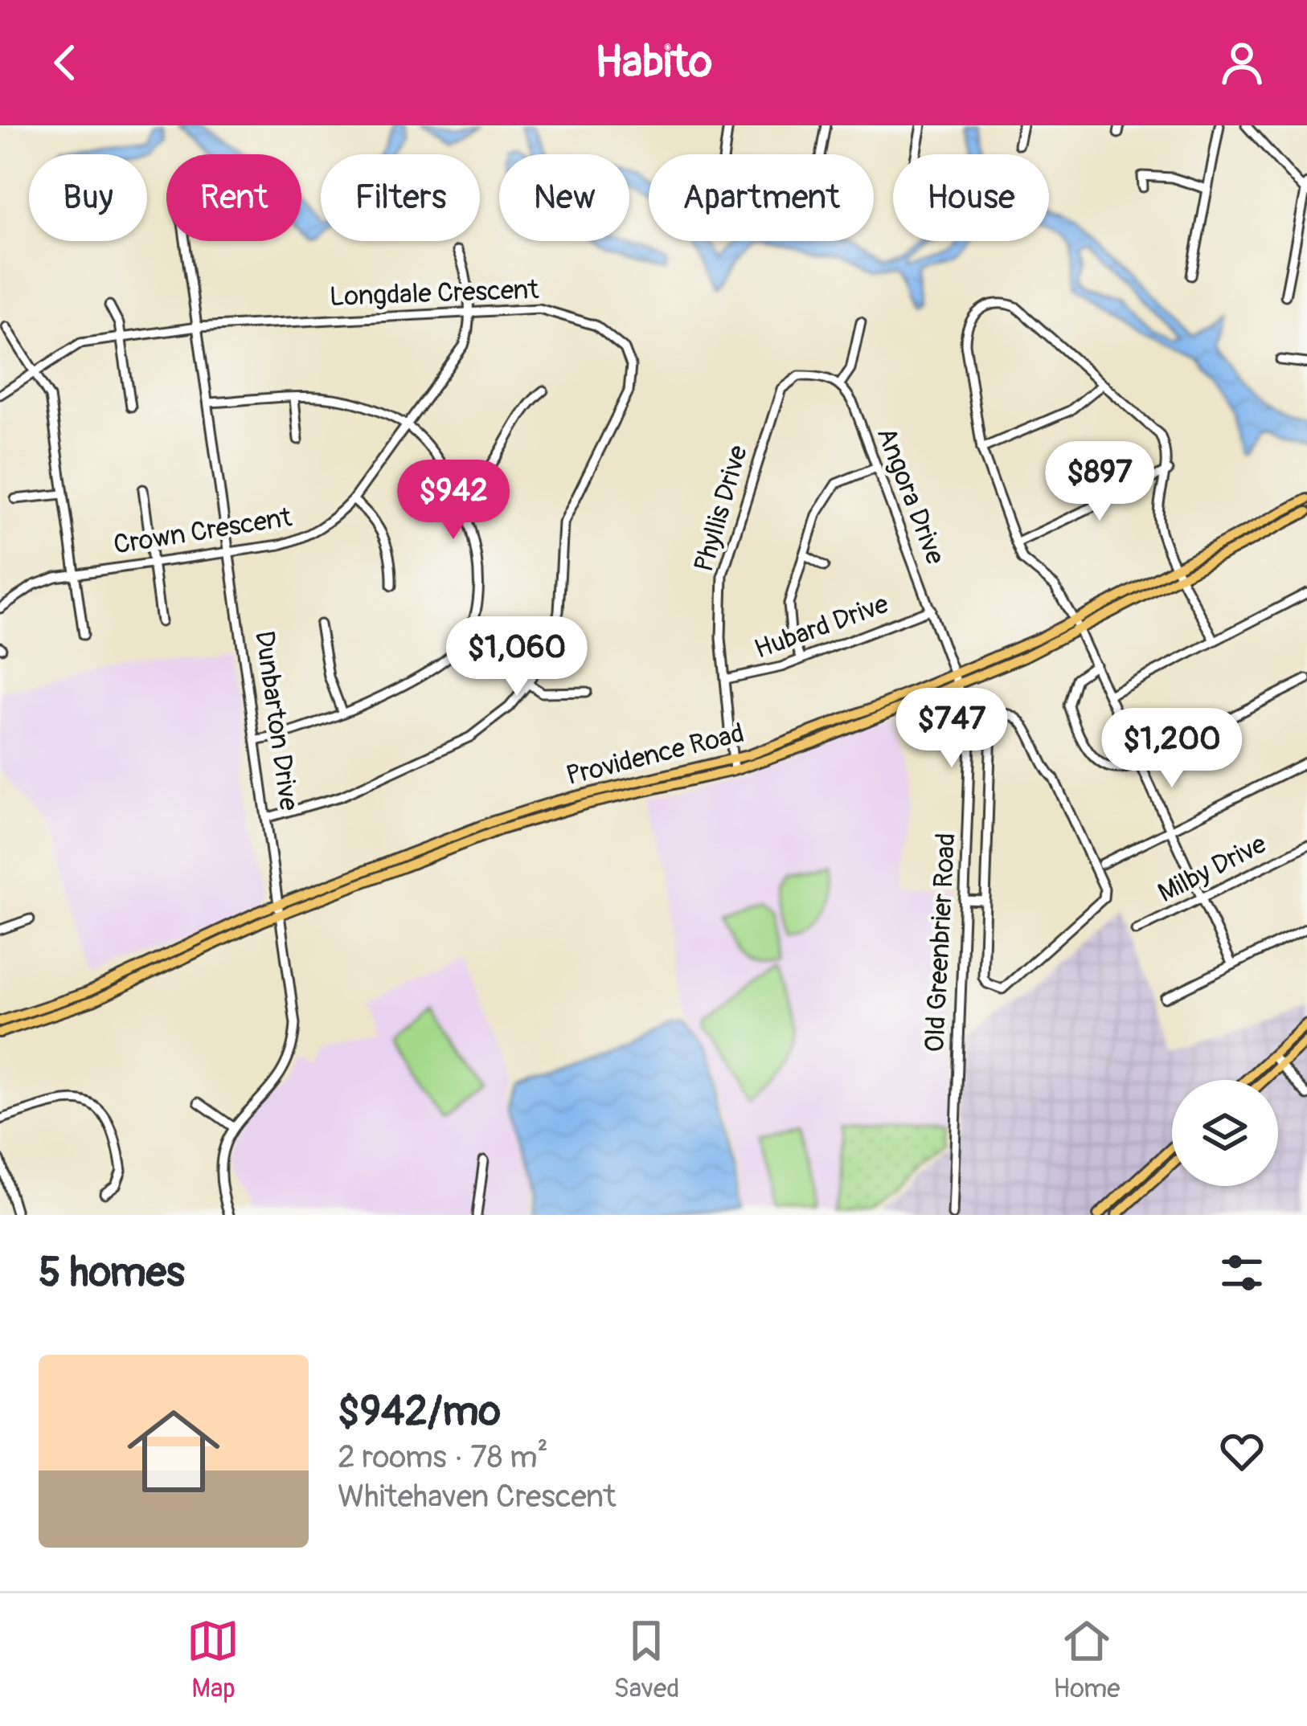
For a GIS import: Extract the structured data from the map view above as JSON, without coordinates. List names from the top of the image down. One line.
{"streets":{"main road":["Providence Road"],"street":["Longdale Crescent","Angora Drive","Phyllis Drive","Crown Crescent","Hubard Drive","Dunbarton Drive","Milby Drive","Old Greenbrier Road"]},"crossings":[["Longdale Crescent","Crown Crescent"],["Longdale Crescent","Dunbarton Drive"],["Angora Drive","Phyllis Drive"],["Angora Drive","Hubard Drive"],["Angora Drive","Providence Road"],["Angora Drive","Old Greenbrier Road"],["Phyllis Drive","Hubard Drive"],["Phyllis Drive","Providence Road"],["Crown Crescent","Dunbarton Drive"],["Dunbarton Drive","Providence Road"],["Providence Road","Old Greenbrier Road"]],"page":{"header":"Habito","chip":["Buy","Rent","Filters","New","Apartment","House"],"price":["$897","$942","$1,060","$747","$1,200"],"heading":"5 homes","list":[{"name":"$942/mo","note":"2 rooms · 78 m² · Whitehaven Crescent"}],"tabs":["Map","Saved","Home"]}}
